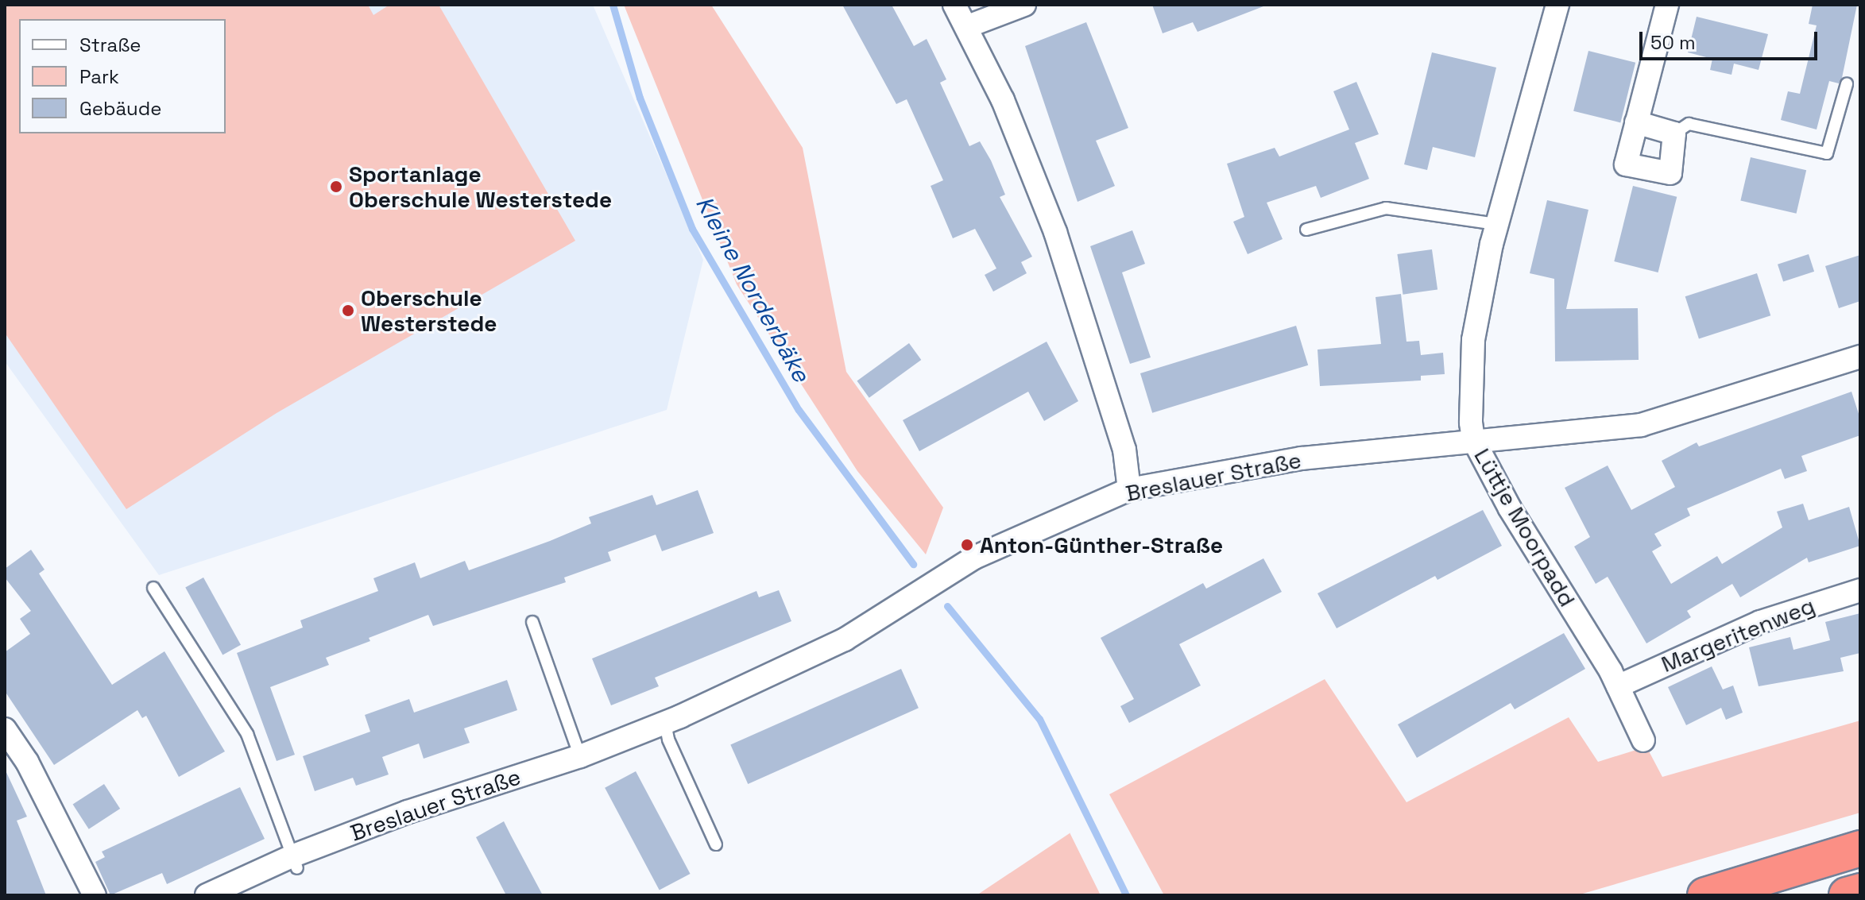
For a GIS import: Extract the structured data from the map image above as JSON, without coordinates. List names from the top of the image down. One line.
{"streets":{"street":["Breslauer Straße","Lüttje Moorpadd","Margeritenweg"]},"crossings":[["Breslauer Straße","Lüttje Moorpadd"],["Lüttje Moorpadd","Margeritenweg"]],"water":["Kleine Norderbäke"],"places":["Sportanlage Oberschule Westerstede","Oberschule Westerstede","Anton-Günther-Straße"],"legend":["Straße","Park","Gebäude"],"scale_bar":"50 m"}
